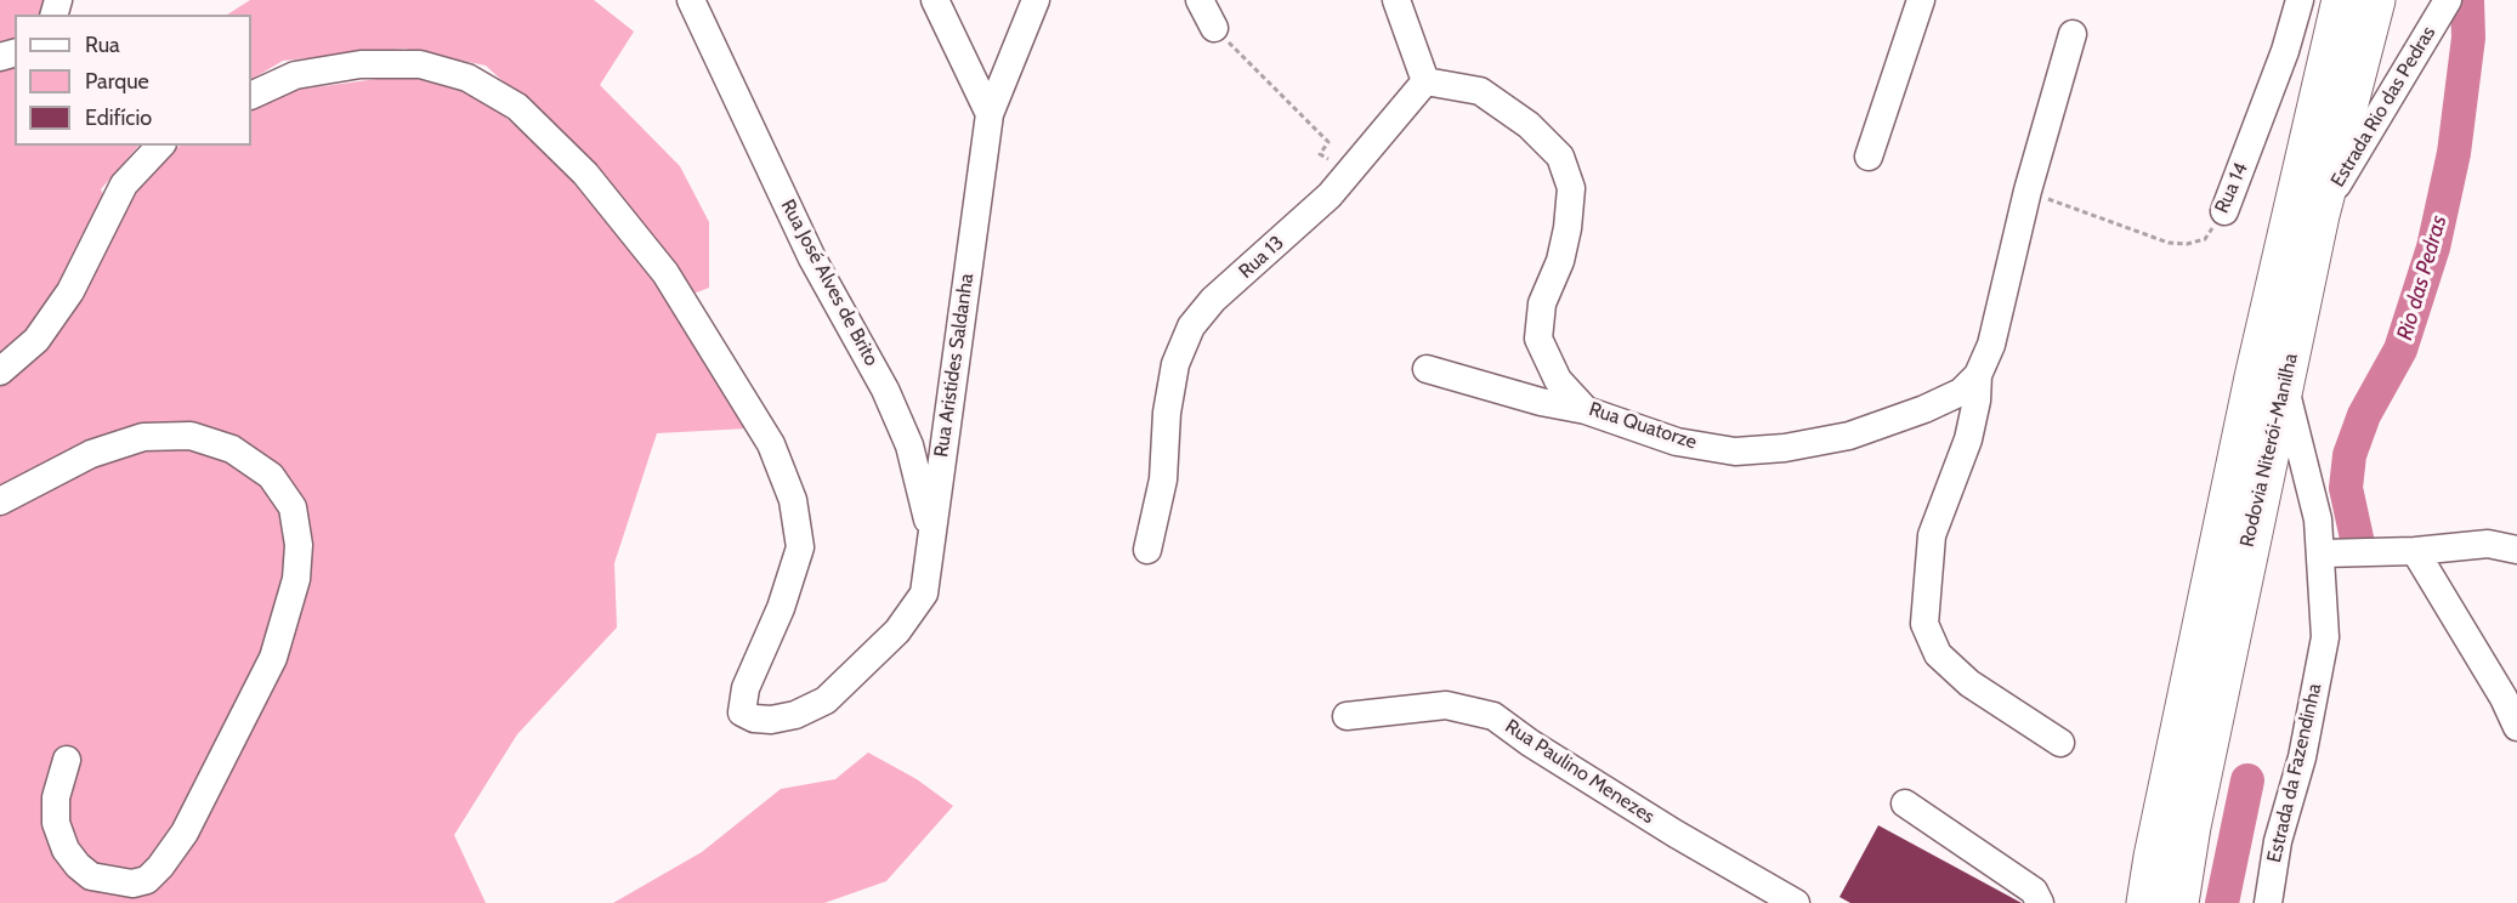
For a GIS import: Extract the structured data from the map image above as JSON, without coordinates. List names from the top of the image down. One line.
{"streets":{"highway":["Rodovia Niterói-Manilha"],"street":["Estrada Rio das Pedras","Rua 14","Rua 13","Rua José Alves de Brito","Rua Aristides Saldanha","Rua Quatorze","Rua Paulino Menezes","Estrada da Fazendinha"]},"crossings":[["Estrada Rio das Pedras","Rodovia Niterói-Manilha"],["Rua 14","Rua Quatorze"],["Rua 13","Rua Quatorze"],["Rua José Alves de Brito","Rua Aristides Saldanha"],["Rodovia Niterói-Manilha","Estrada da Fazendinha"]],"water":["Rio das Pedras"],"legend":["Rua","Parque","Edifício"]}
